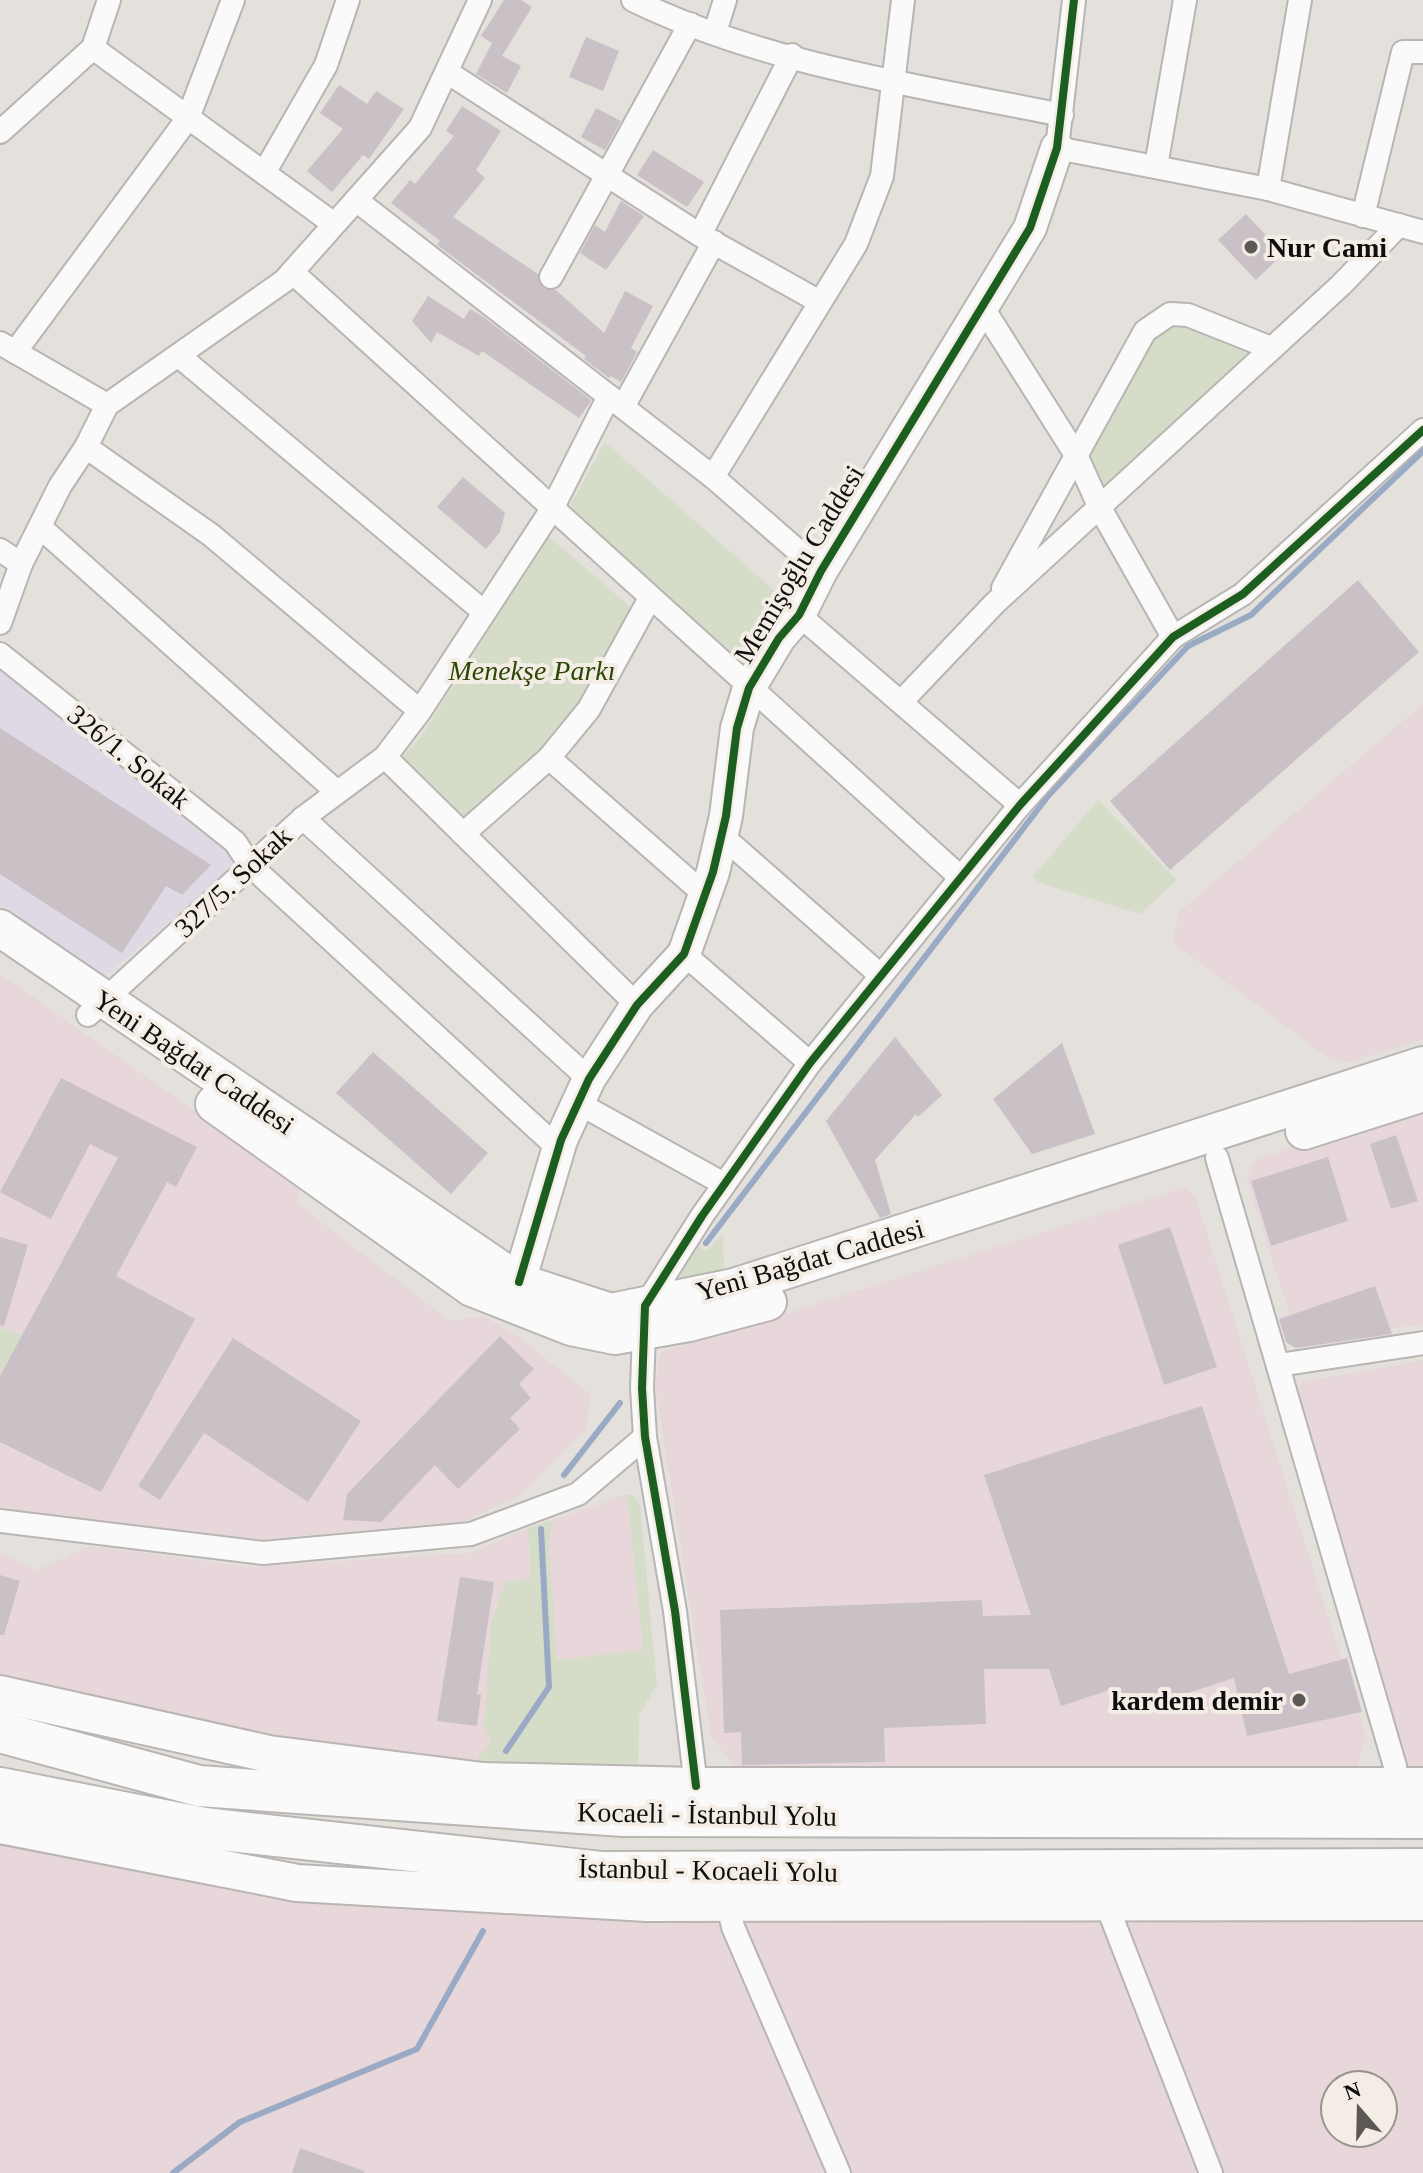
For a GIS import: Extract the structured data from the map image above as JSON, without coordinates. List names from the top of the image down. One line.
{"streets":{"highway":["Kocaeli - İstanbul Yolu","İstanbul - Kocaeli Yolu"],"main road":["Yeni Bağdat Caddesi"],"street":["Memişoğlu Caddesi","326/1. Sokak","327/5. Sokak"]},"crossings":[["Memişoğlu Caddesi","326/1. Sokak"],["Memişoğlu Caddesi","Yeni Bağdat Caddesi"],["326/1. Sokak","327/5. Sokak"],["327/5. Sokak","Yeni Bağdat Caddesi"]],"parks":["Menekşe Parkı"],"places":["Nur Cami","kardem demir"],"north":"top"}
